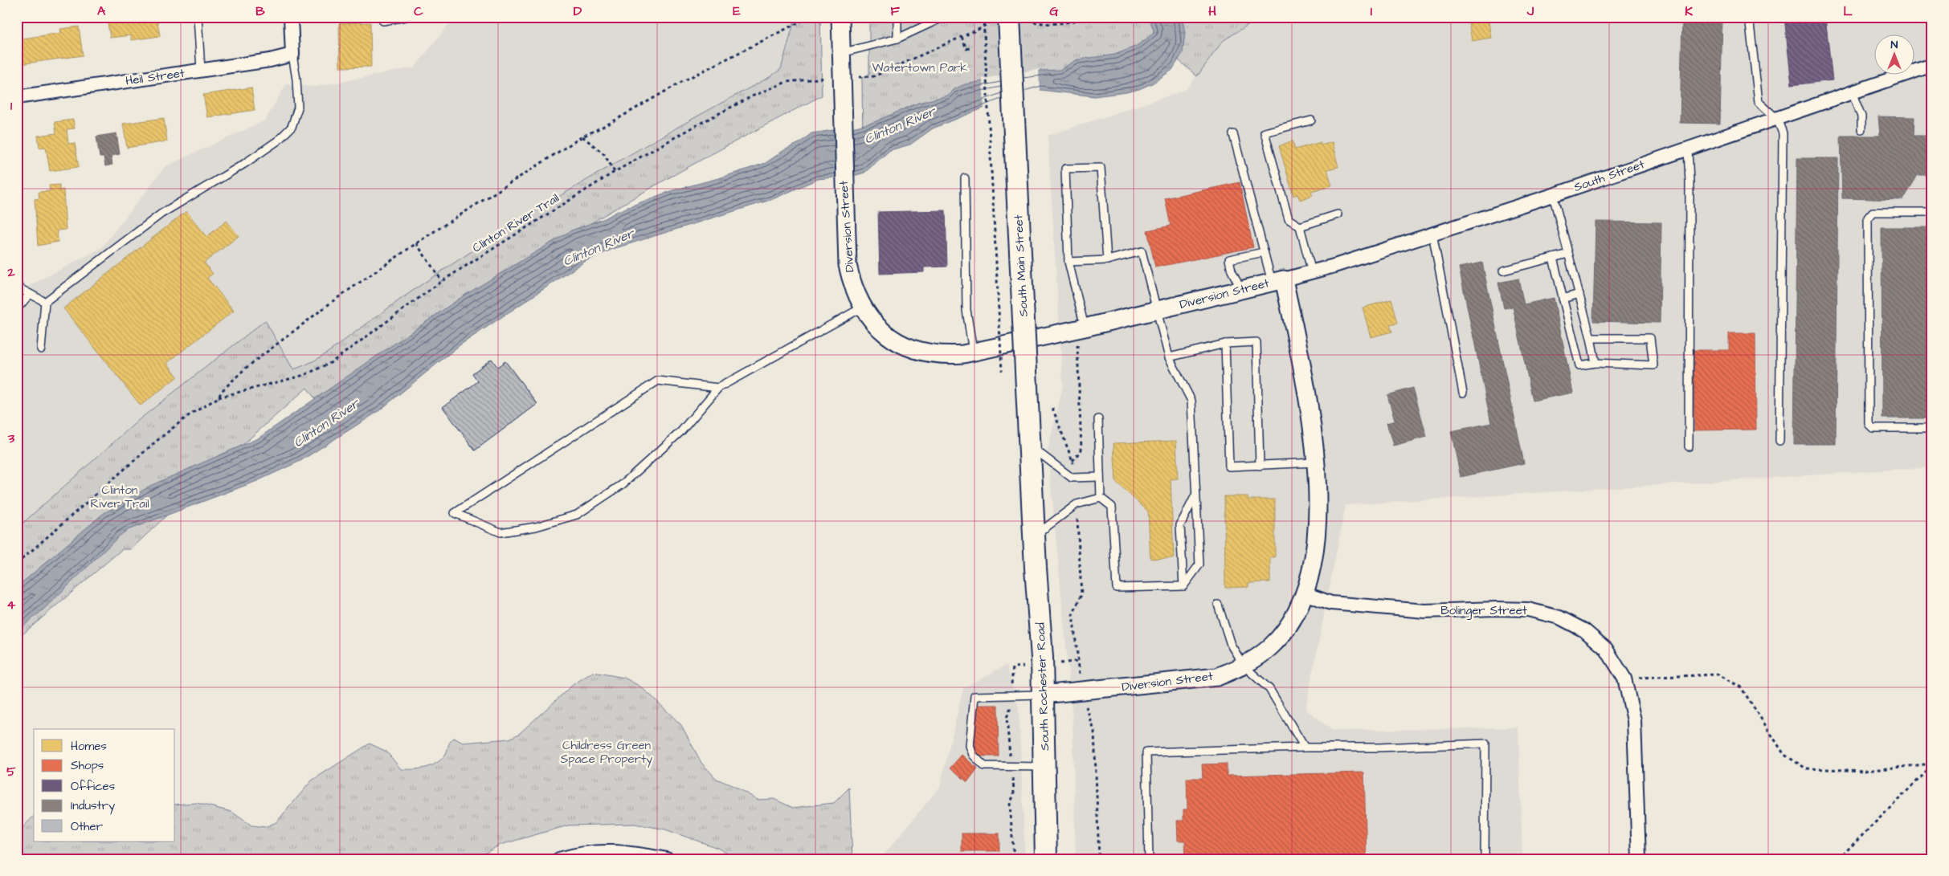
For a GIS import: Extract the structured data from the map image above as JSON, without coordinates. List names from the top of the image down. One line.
{"streets":{"main road":["South Main Street","South Rochester Road"],"street":["Heil Street","South Street","Diversion Street","Bolinger Street"],"path":["Clinton River Trail"]},"crossings":[["South Street","Diversion Street"],["Diversion Street","Bolinger Street"],["Diversion Street","South Rochester Road"],["South Main Street","South Rochester Road"]],"water":["Clinton River"],"parks":["Watertown Park","Clinton River Trail","Childress Green Space Property"],"legend":["Homes","Shops","Offices","Industry","Other"],"north":"top","grid":{"columns":["A","B","C","D","E","F","G","H","I","J","K","L"],"rows":["1","2","3","4","5"]}}
